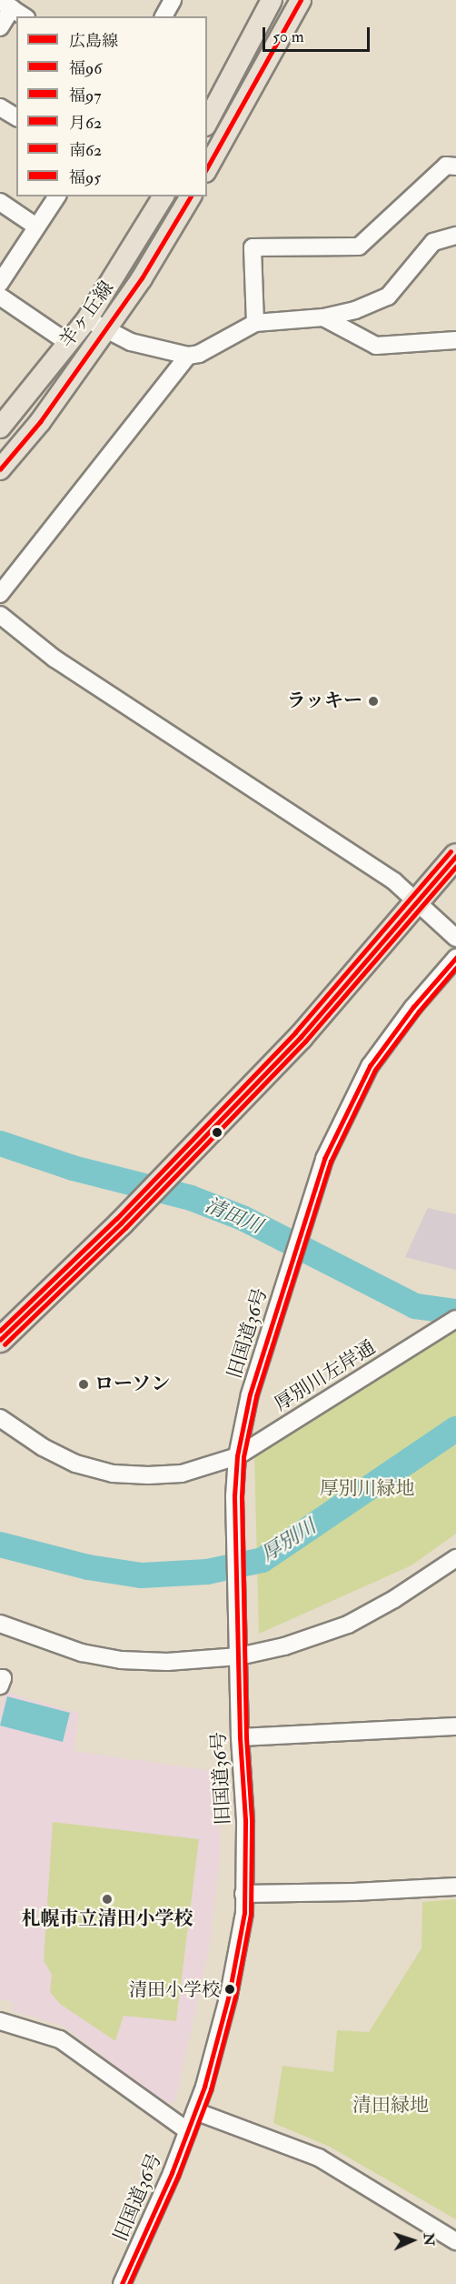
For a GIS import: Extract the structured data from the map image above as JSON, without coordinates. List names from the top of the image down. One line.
{"streets":{"main road":["羊ヶ丘線"],"street":["旧国道36号","厚別川左岸通"]},"crossings":[["旧国道36号","厚別川左岸通"]],"water":["清田川","厚別川"],"parks":["厚別川緑地","清田緑地"],"places":["ラッキー","ローソン","札幌市立清田小学校","清田小学校"],"lines":["transit line 福95","transit line 福97","transit line 広島線","transit line 福96","transit line 月62","transit line 南62"],"legend":["広島線","福96","福97","月62","南62","福95"],"scale_bar":"50 m","north":"right"}
